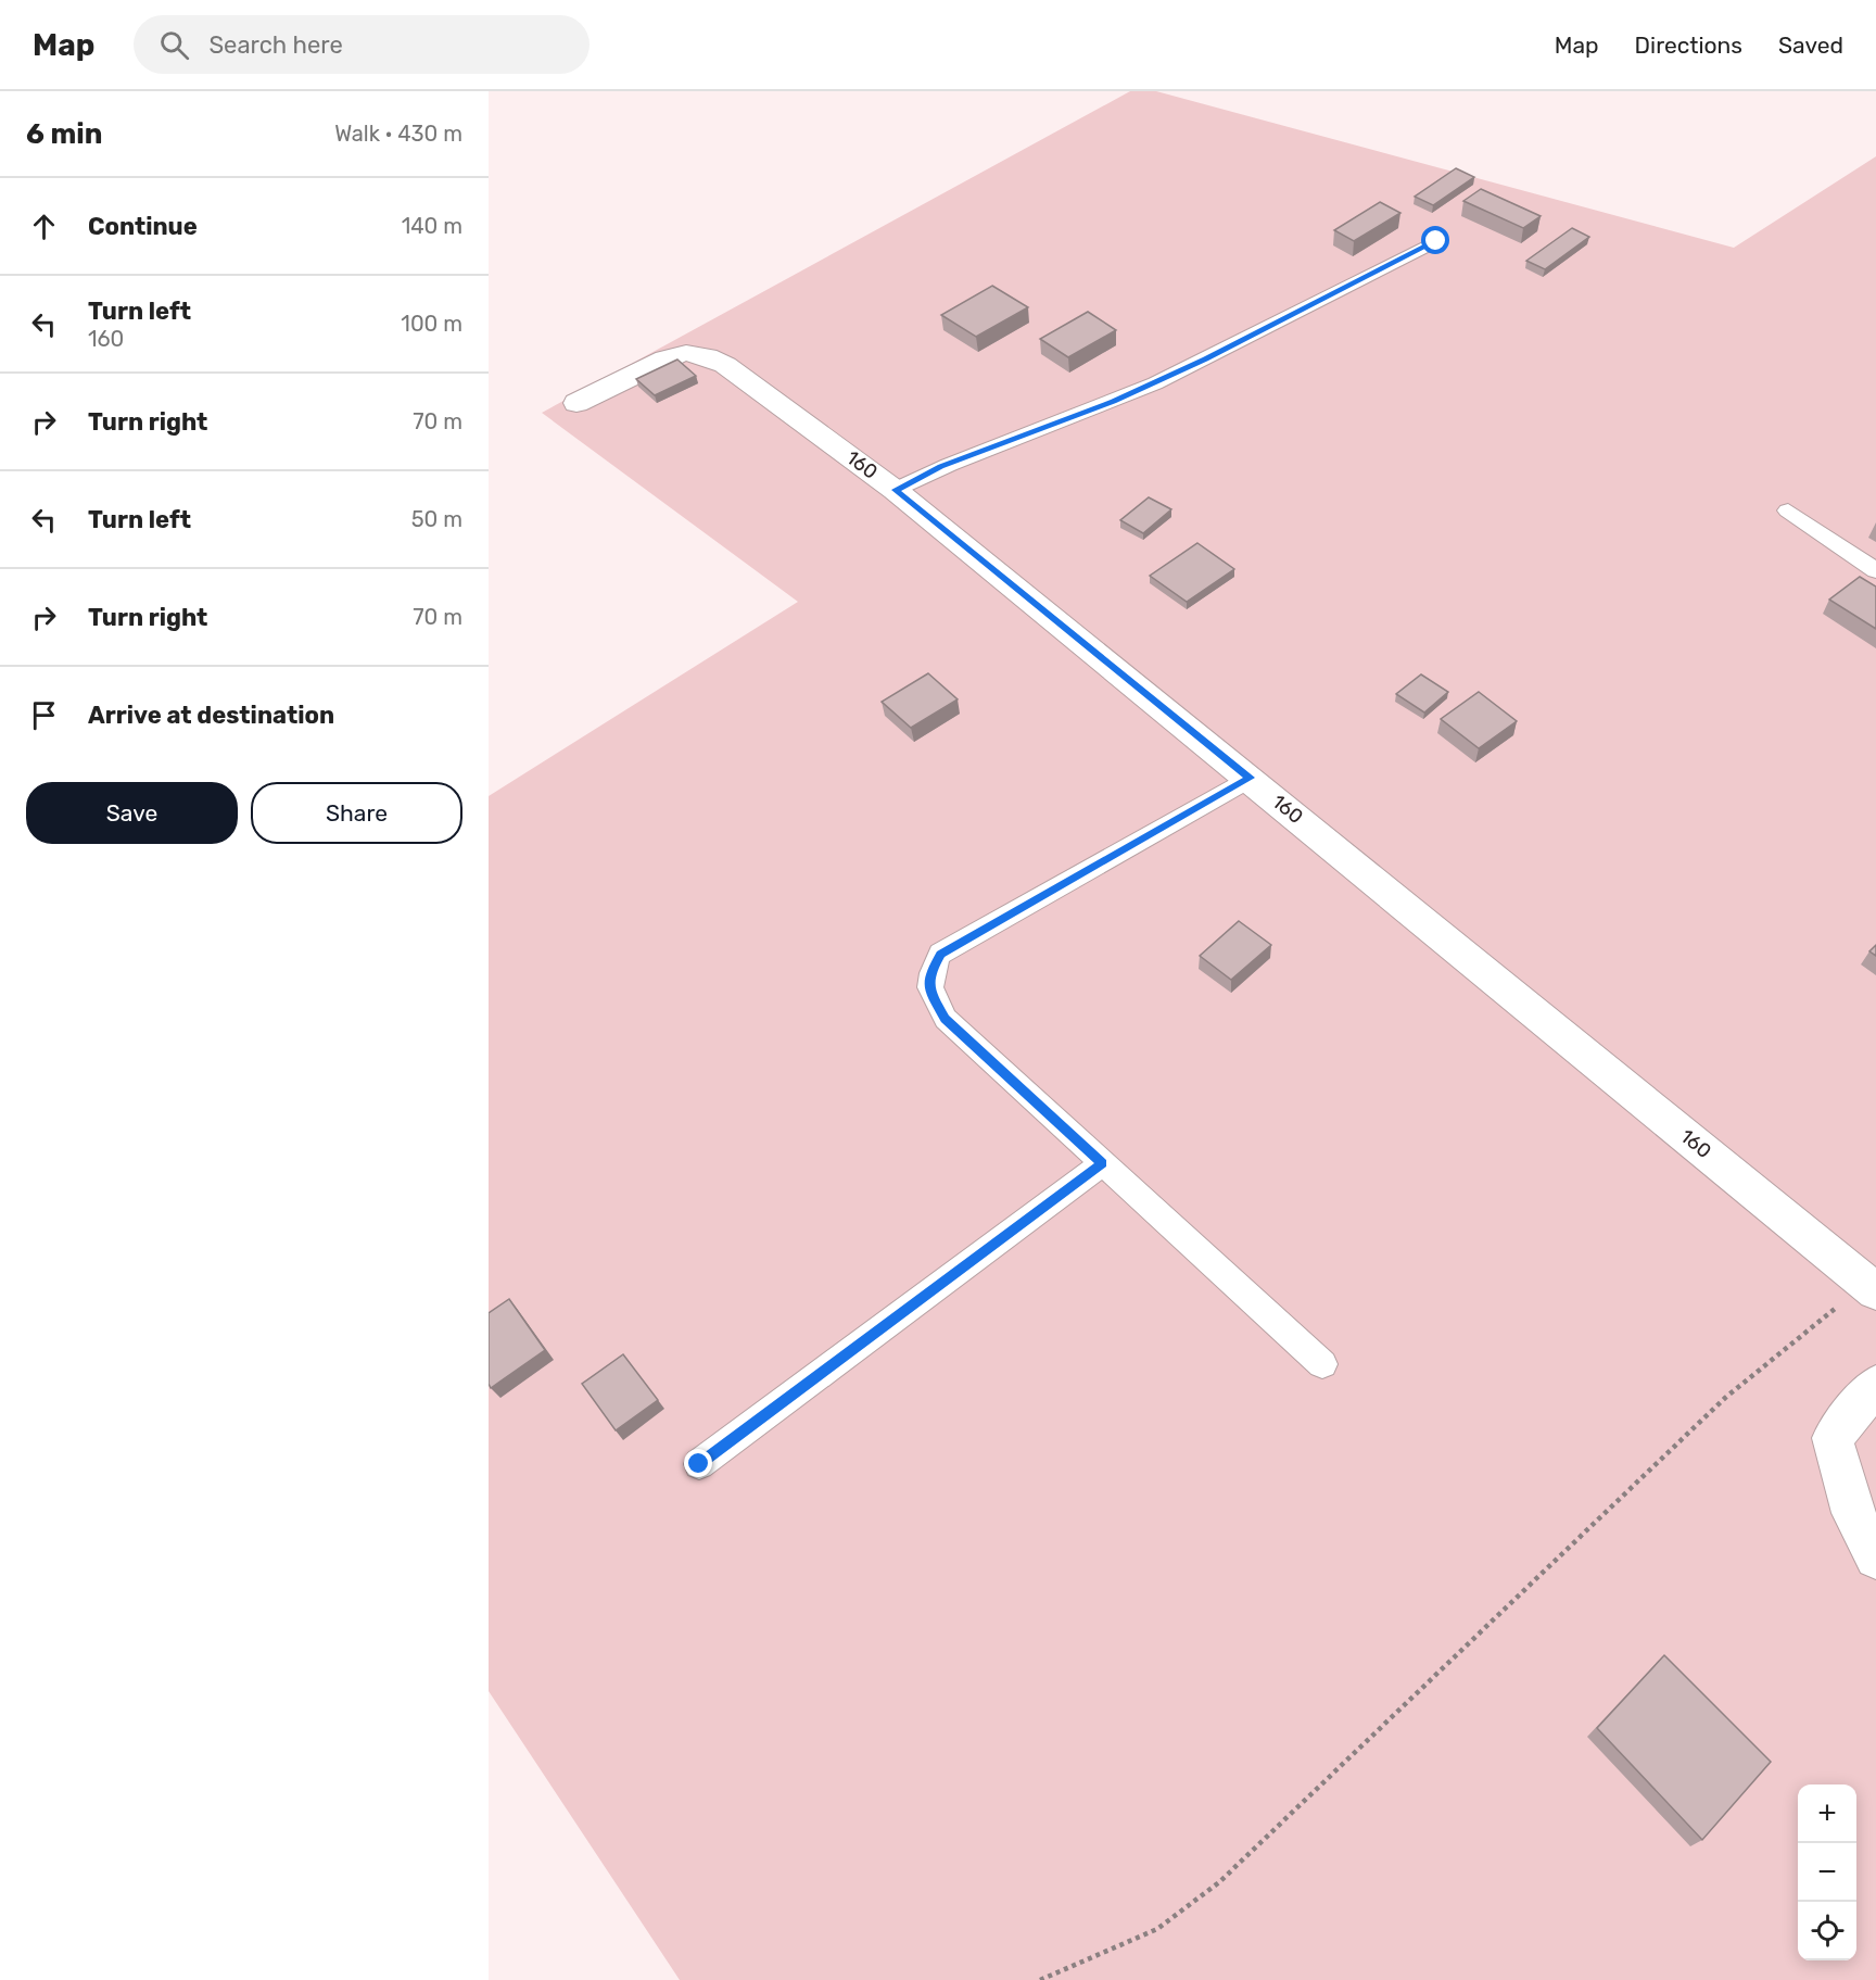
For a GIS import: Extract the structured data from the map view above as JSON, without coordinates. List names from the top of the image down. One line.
{"streets":{"street":["160"]},"page":{"header":"Map","search":"Search here","nav":["Map","Directions","Saved"],"heading":["6 min","Walk · 430 m"],"list":[["Continue","140 m"],["Turn left","160","100 m"],["Turn right","70 m"],["Turn left","50 m"],["Turn right","70 m"],"Arrive at destination"],"buttons":["Save","Share"],"map_buttons":["+","−"]}}
